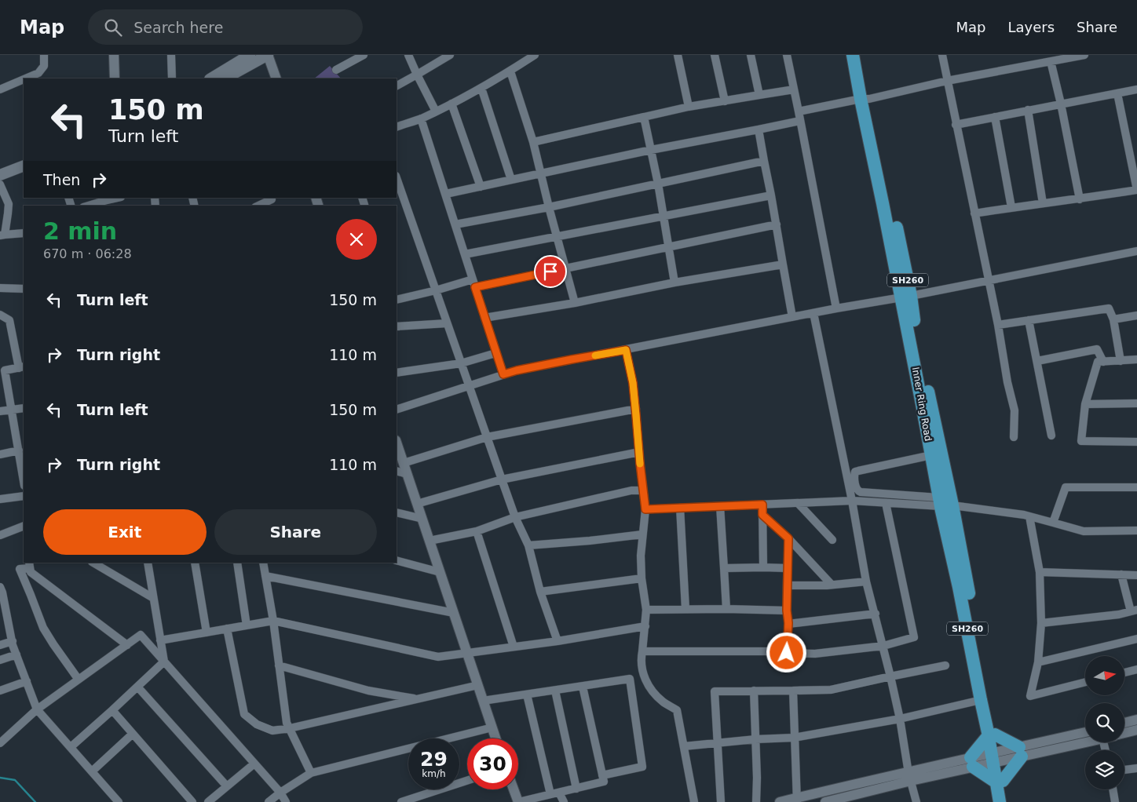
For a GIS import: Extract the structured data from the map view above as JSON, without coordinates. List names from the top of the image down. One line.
{"streets":{"highway":["SH260","Inner Ring Road"]},"north":"right","page":{"header":"Map","search":"Search here","nav":["Map","Layers","Share"],"turn":["150 m","Turn left"],"then":"Then","heading":["2 min","670 m · 06:28"],"list":[{"name":"Turn left","value":"150 m"},{"name":"Turn right","value":"110 m"},{"name":"Turn left","value":"150 m"},{"name":"Turn right","value":"110 m"}],"buttons":["Exit","Share"],"speed":"29 km/h","limit":"30"}}
